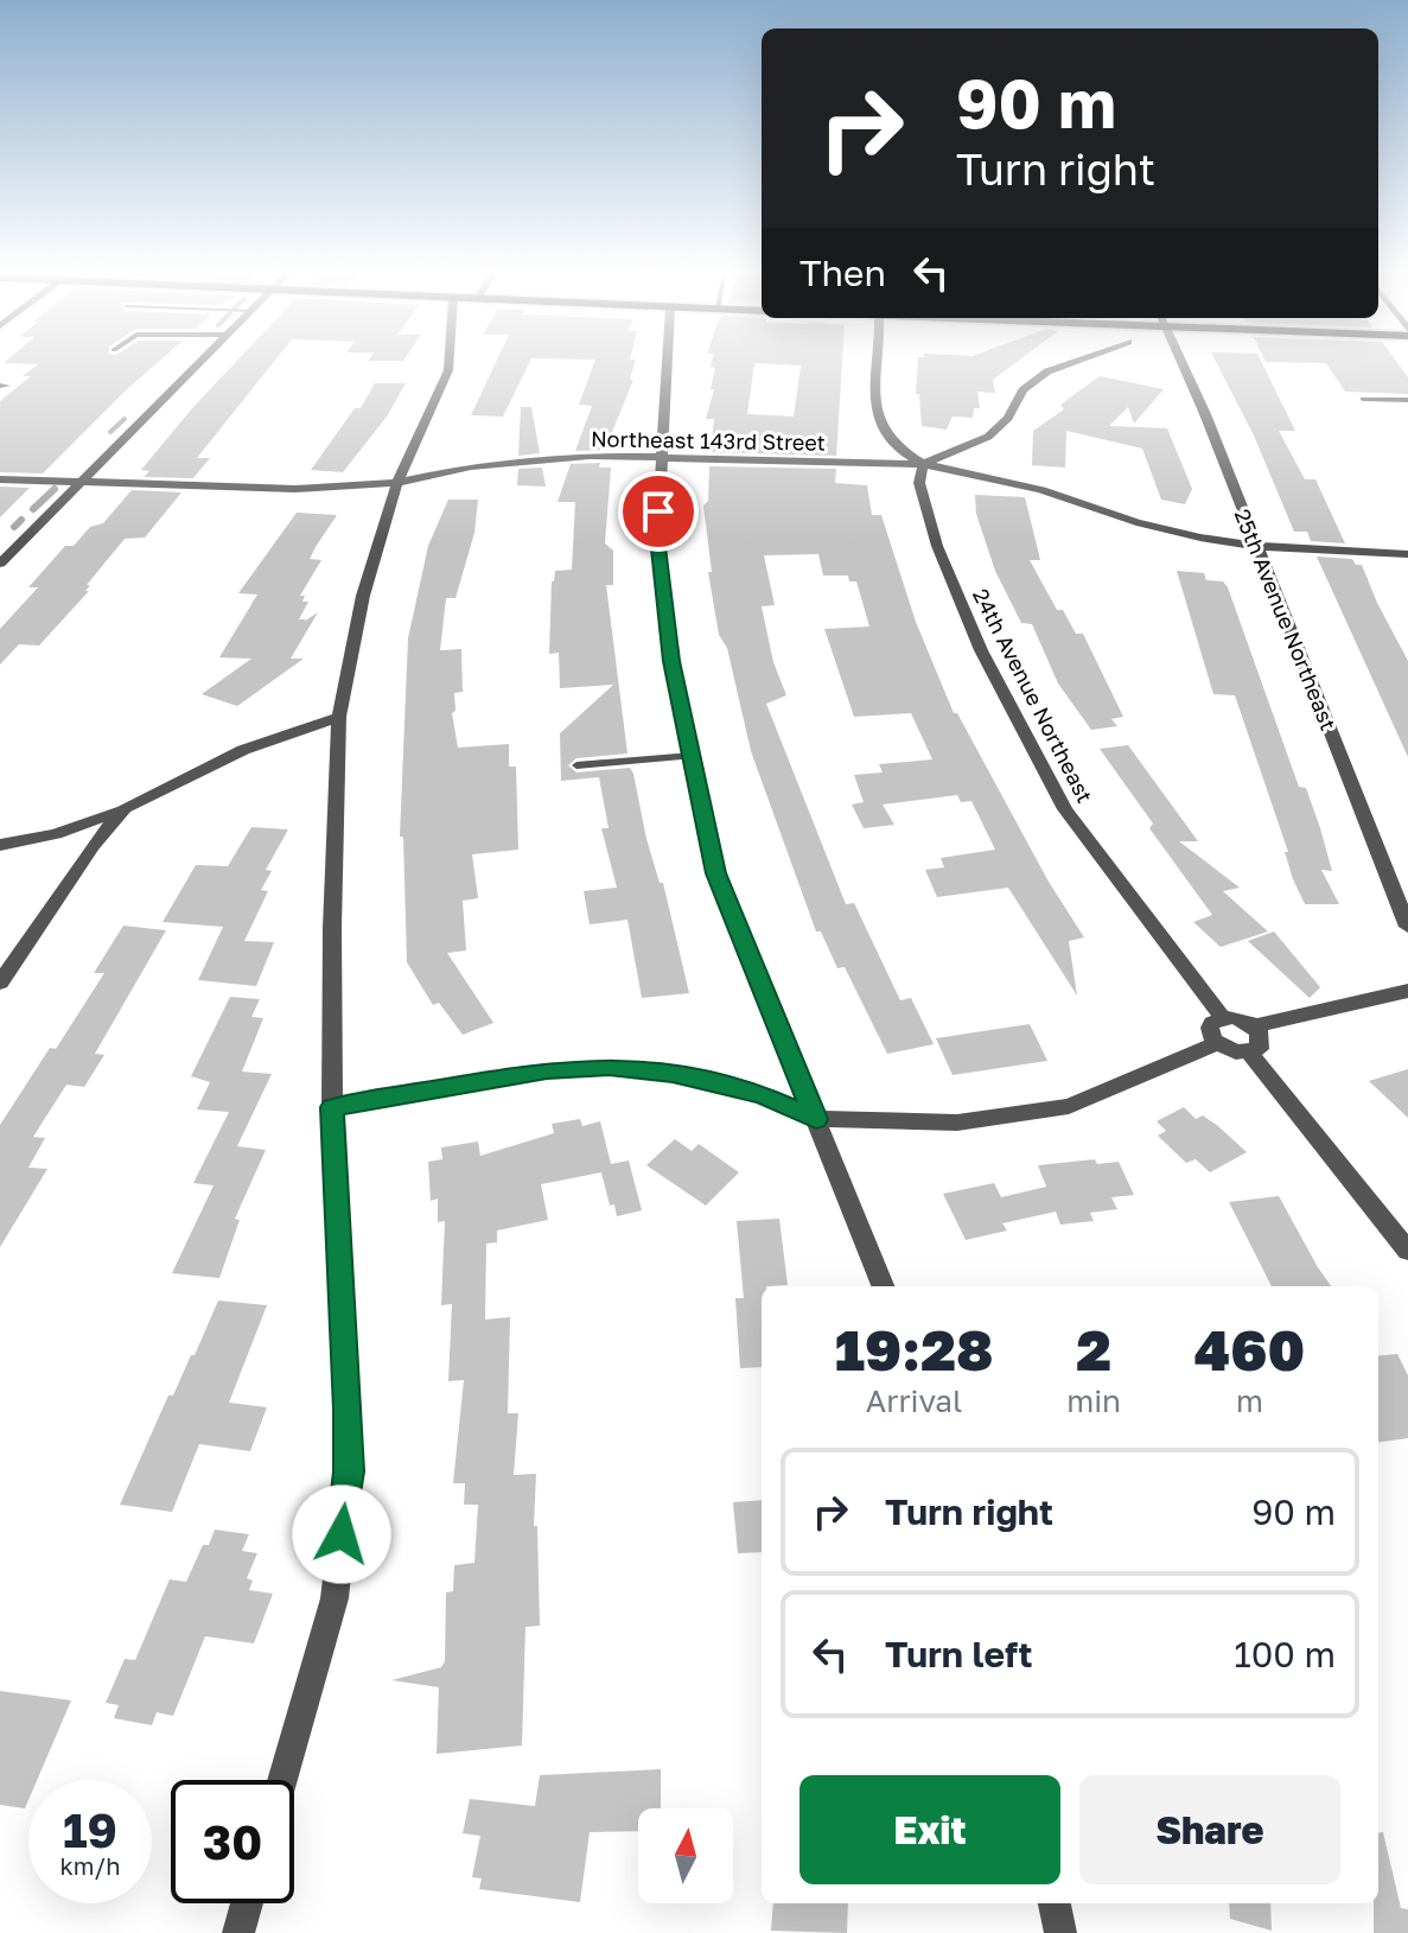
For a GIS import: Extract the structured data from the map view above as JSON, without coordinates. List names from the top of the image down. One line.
{"streets":{"street":["Northeast 143rd Street","25th Avenue Northeast","24th Avenue Northeast"]},"crossings":[["Northeast 143rd Street","25th Avenue Northeast"],["Northeast 143rd Street","24th Avenue Northeast"]],"north":"top","page":{"turn":["90 m","Turn right"],"then":"Then","eta":["19:28","Arrival","2","min","460","m"],"list":[{"name":"Turn right","value":"90 m"},{"name":"Turn left","value":"100 m"}],"buttons":["Exit","Share"],"speed":"19 km/h","limit":"30"}}
